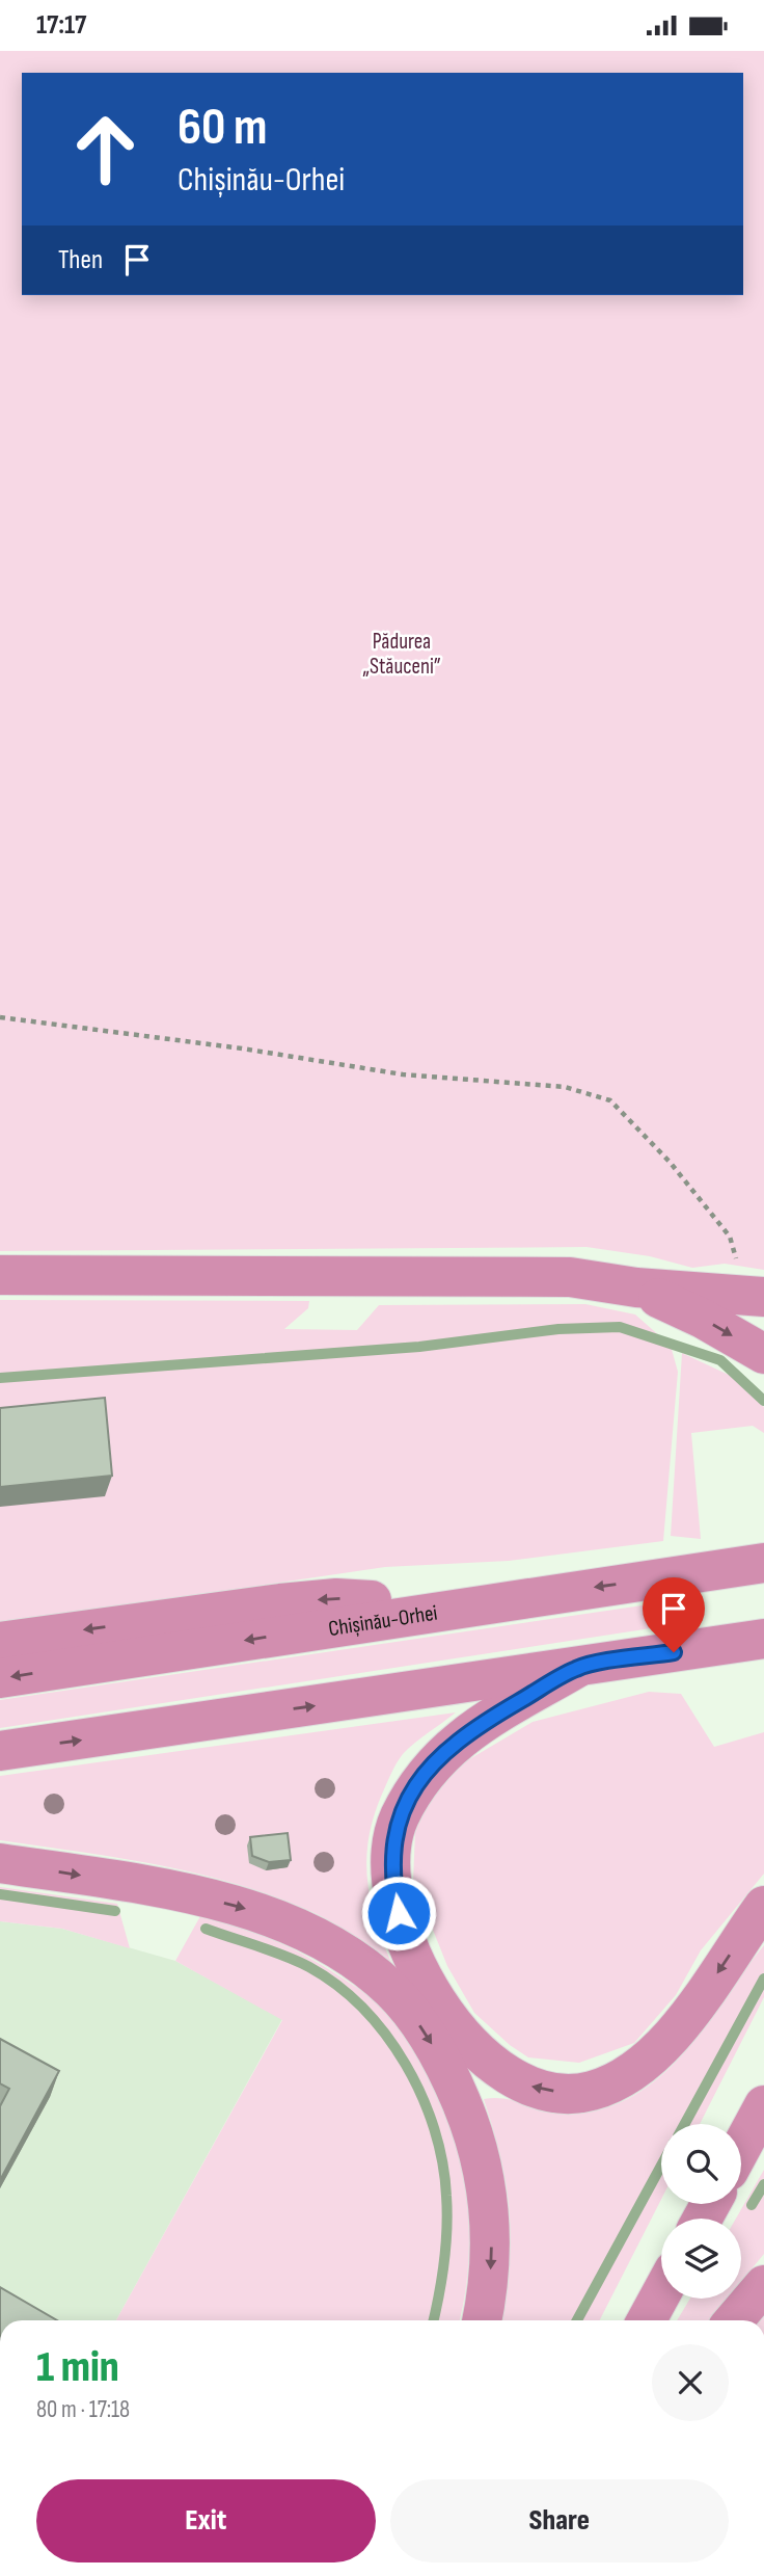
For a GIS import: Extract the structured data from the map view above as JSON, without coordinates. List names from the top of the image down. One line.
{"streets":{"highway":["Chișinău-Orhei"]},"parks":["Pădurea „Stăuceni”"],"page":{"status":"17:17","turn":["60 m","Chișinău-Orhei"],"then":"Then","heading":["1 min","80 m · 17:18"],"buttons":["Exit","Share"]}}
